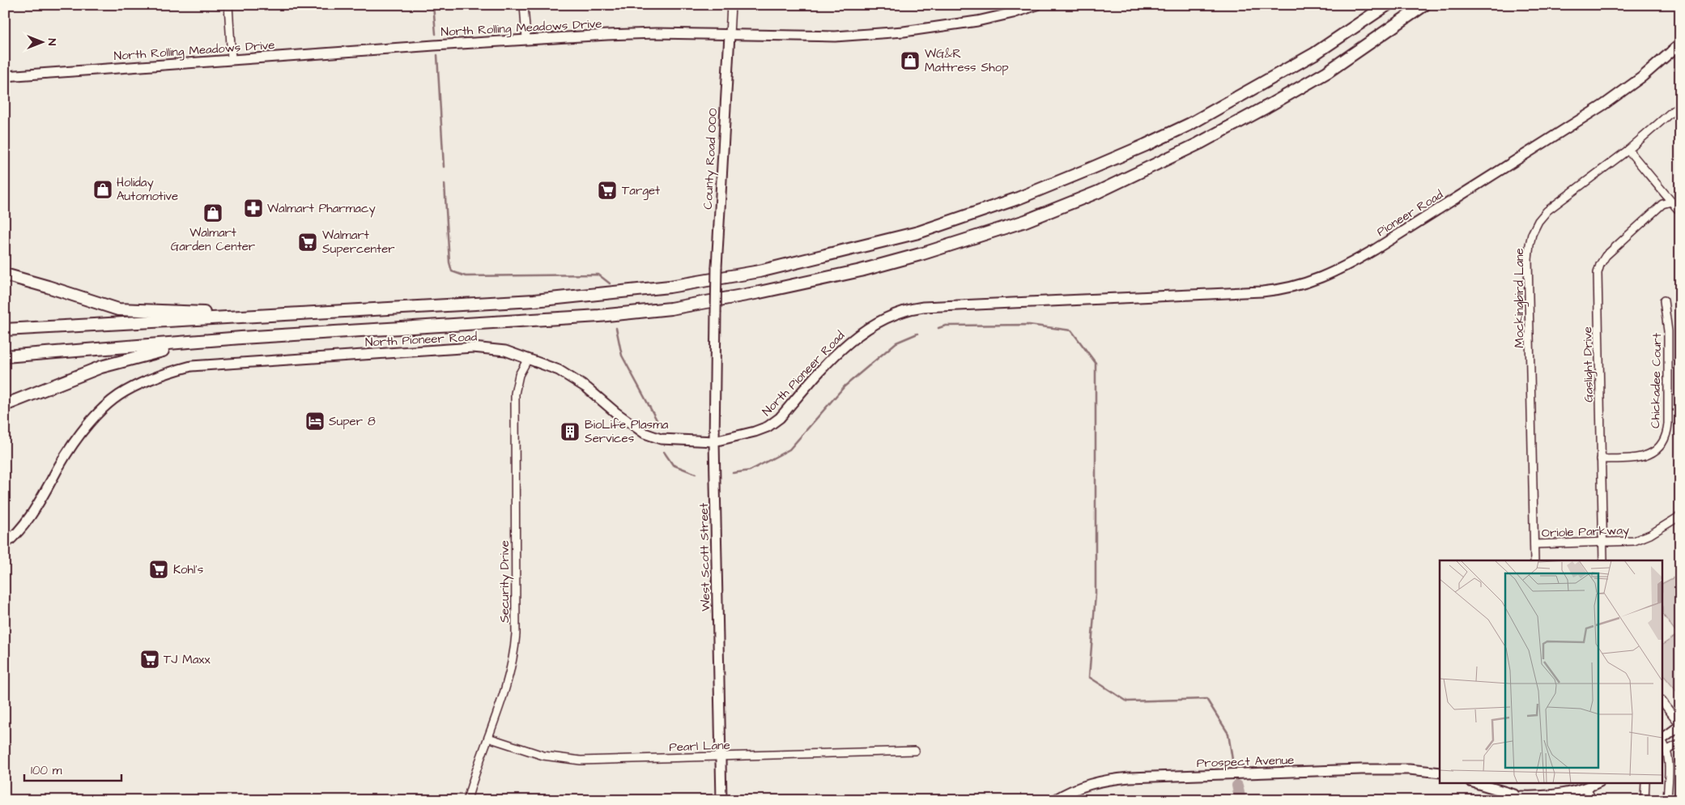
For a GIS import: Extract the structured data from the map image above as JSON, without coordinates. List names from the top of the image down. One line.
{"streets":{"main road":["North Rolling Meadows Drive","County Road OOO","Pioneer Road","North Pioneer Road","West Scott Street","Prospect Avenue"],"street":["Mockingbird Lane","Gaslight Drive","Chickadee Court","Oriole Parkway","Security Drive","Pearl Lane"]},"crossings":[["North Rolling Meadows Drive","County Road OOO"],["County Road OOO","West Scott Street"],["Pioneer Road","North Pioneer Road"],["Mockingbird Lane","Oriole Parkway"],["North Pioneer Road","West Scott Street"],["North Pioneer Road","Security Drive"],["Gaslight Drive","Chickadee Court"],["Gaslight Drive","Oriole Parkway"],["West Scott Street","Pearl Lane"],["Security Drive","Pearl Lane"]],"places":{"shop":["WG&R Mattress Shop","Holiday Automotive","Walmart Garden Center"],"supermarket":["Target","Walmart Supercenter","Kohl's","TJ Maxx"],"pharmacy":["Walmart Pharmacy"],"hotel":["Super 8"],"building":["BioLife Plasma Services"]},"scale_bar":"100 m","north":"right"}
